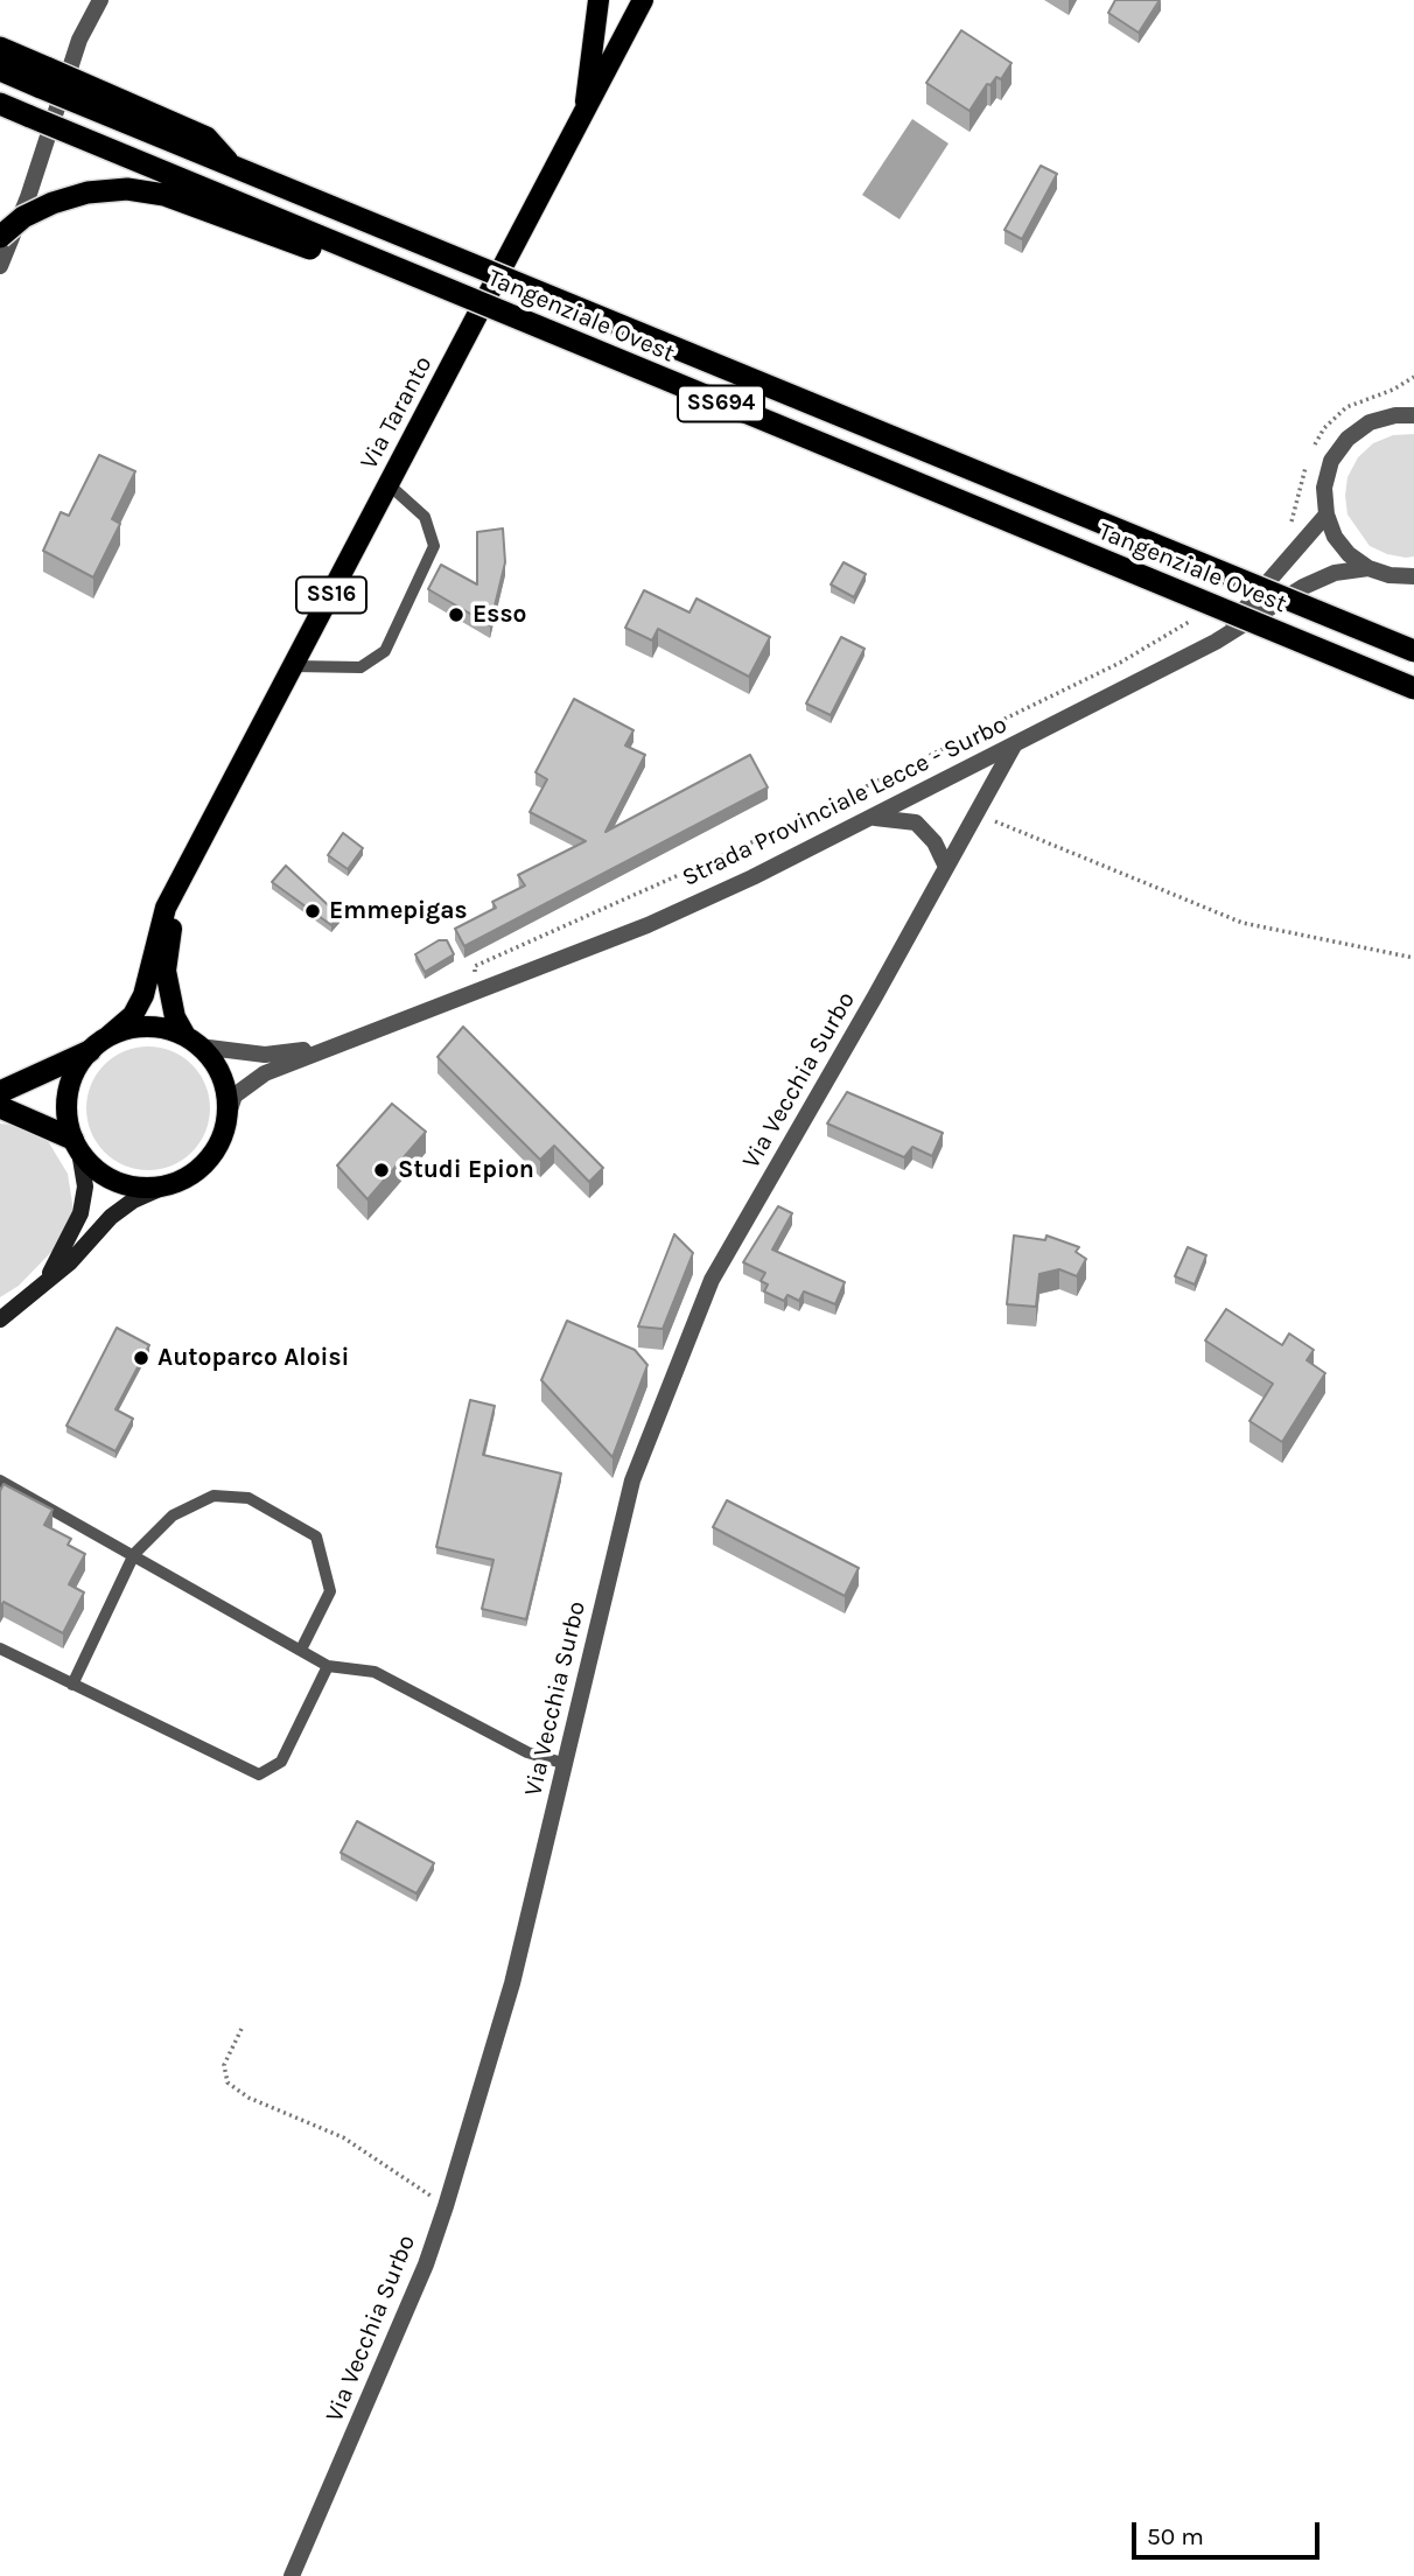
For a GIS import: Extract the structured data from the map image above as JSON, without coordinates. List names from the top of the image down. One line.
{"streets":{"highway":["Tangenziale Ovest","SS694"],"main road":["Via Taranto","SS16"],"street":["Strada Provinciale Lecce - Surbo","Via Vecchia Surbo"]},"crossings":[["Via Taranto","Strada Provinciale Lecce - Surbo"],["Strada Provinciale Lecce - Surbo","Via Vecchia Surbo"]],"places":["Esso","Emmepigas","Studi Epion","Autoparco Aloisi"],"scale_bar":"50 m"}
